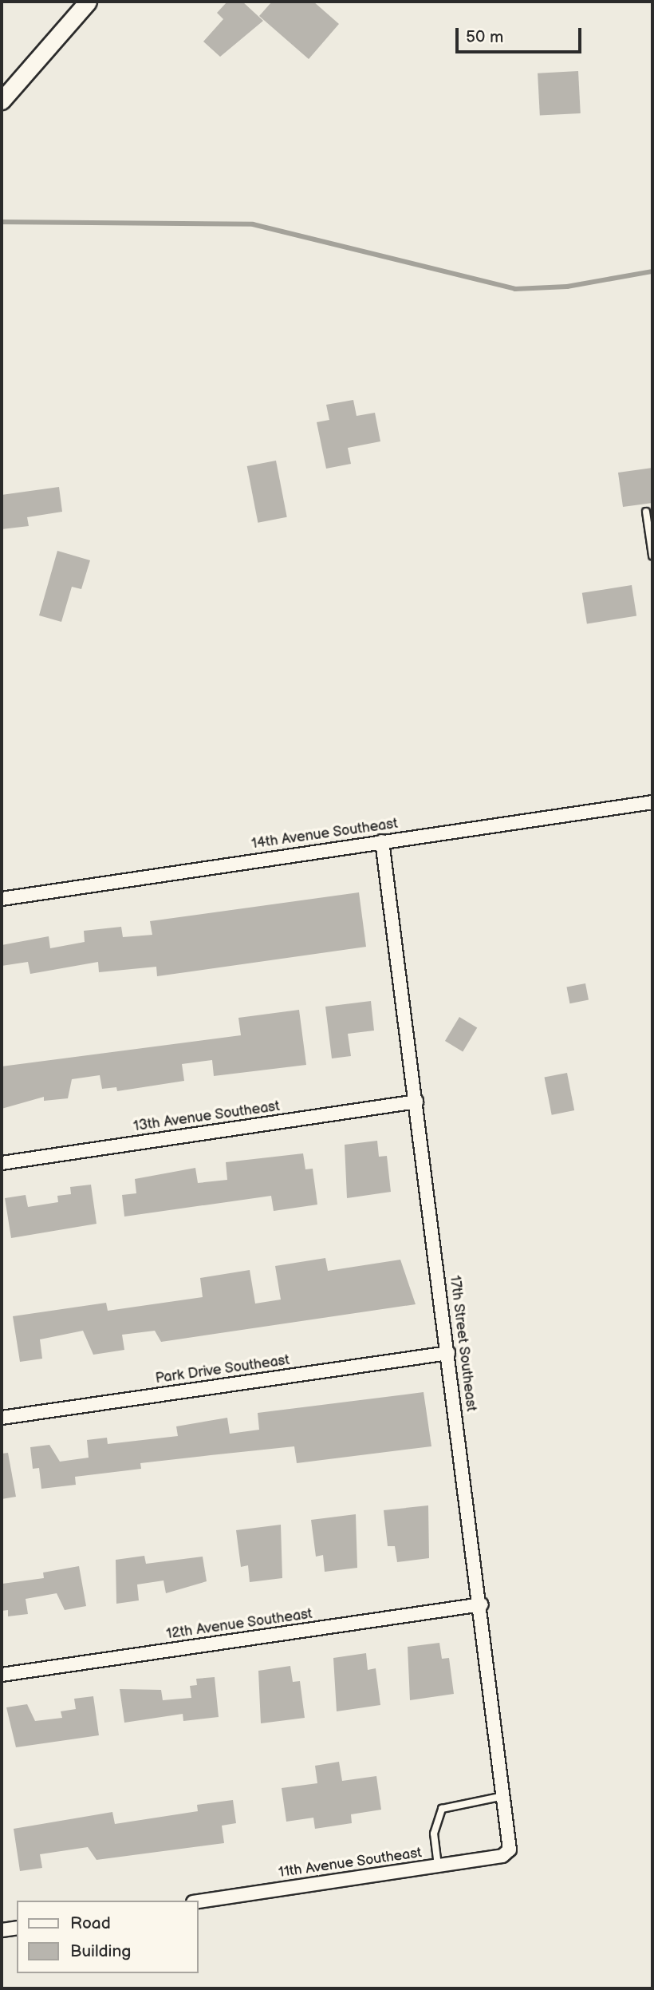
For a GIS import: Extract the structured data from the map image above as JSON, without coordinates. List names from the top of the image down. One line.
{"streets":{"street":["14th Avenue Southeast","13th Avenue Southeast","17th Street Southeast","Park Drive Southeast","12th Avenue Southeast","11th Avenue Southeast"]},"crossings":[["14th Avenue Southeast","17th Street Southeast"],["13th Avenue Southeast","17th Street Southeast"],["17th Street Southeast","Park Drive Southeast"],["17th Street Southeast","12th Avenue Southeast"],["17th Street Southeast","11th Avenue Southeast"]],"legend":["Road","Building"],"scale_bar":"50 m"}
